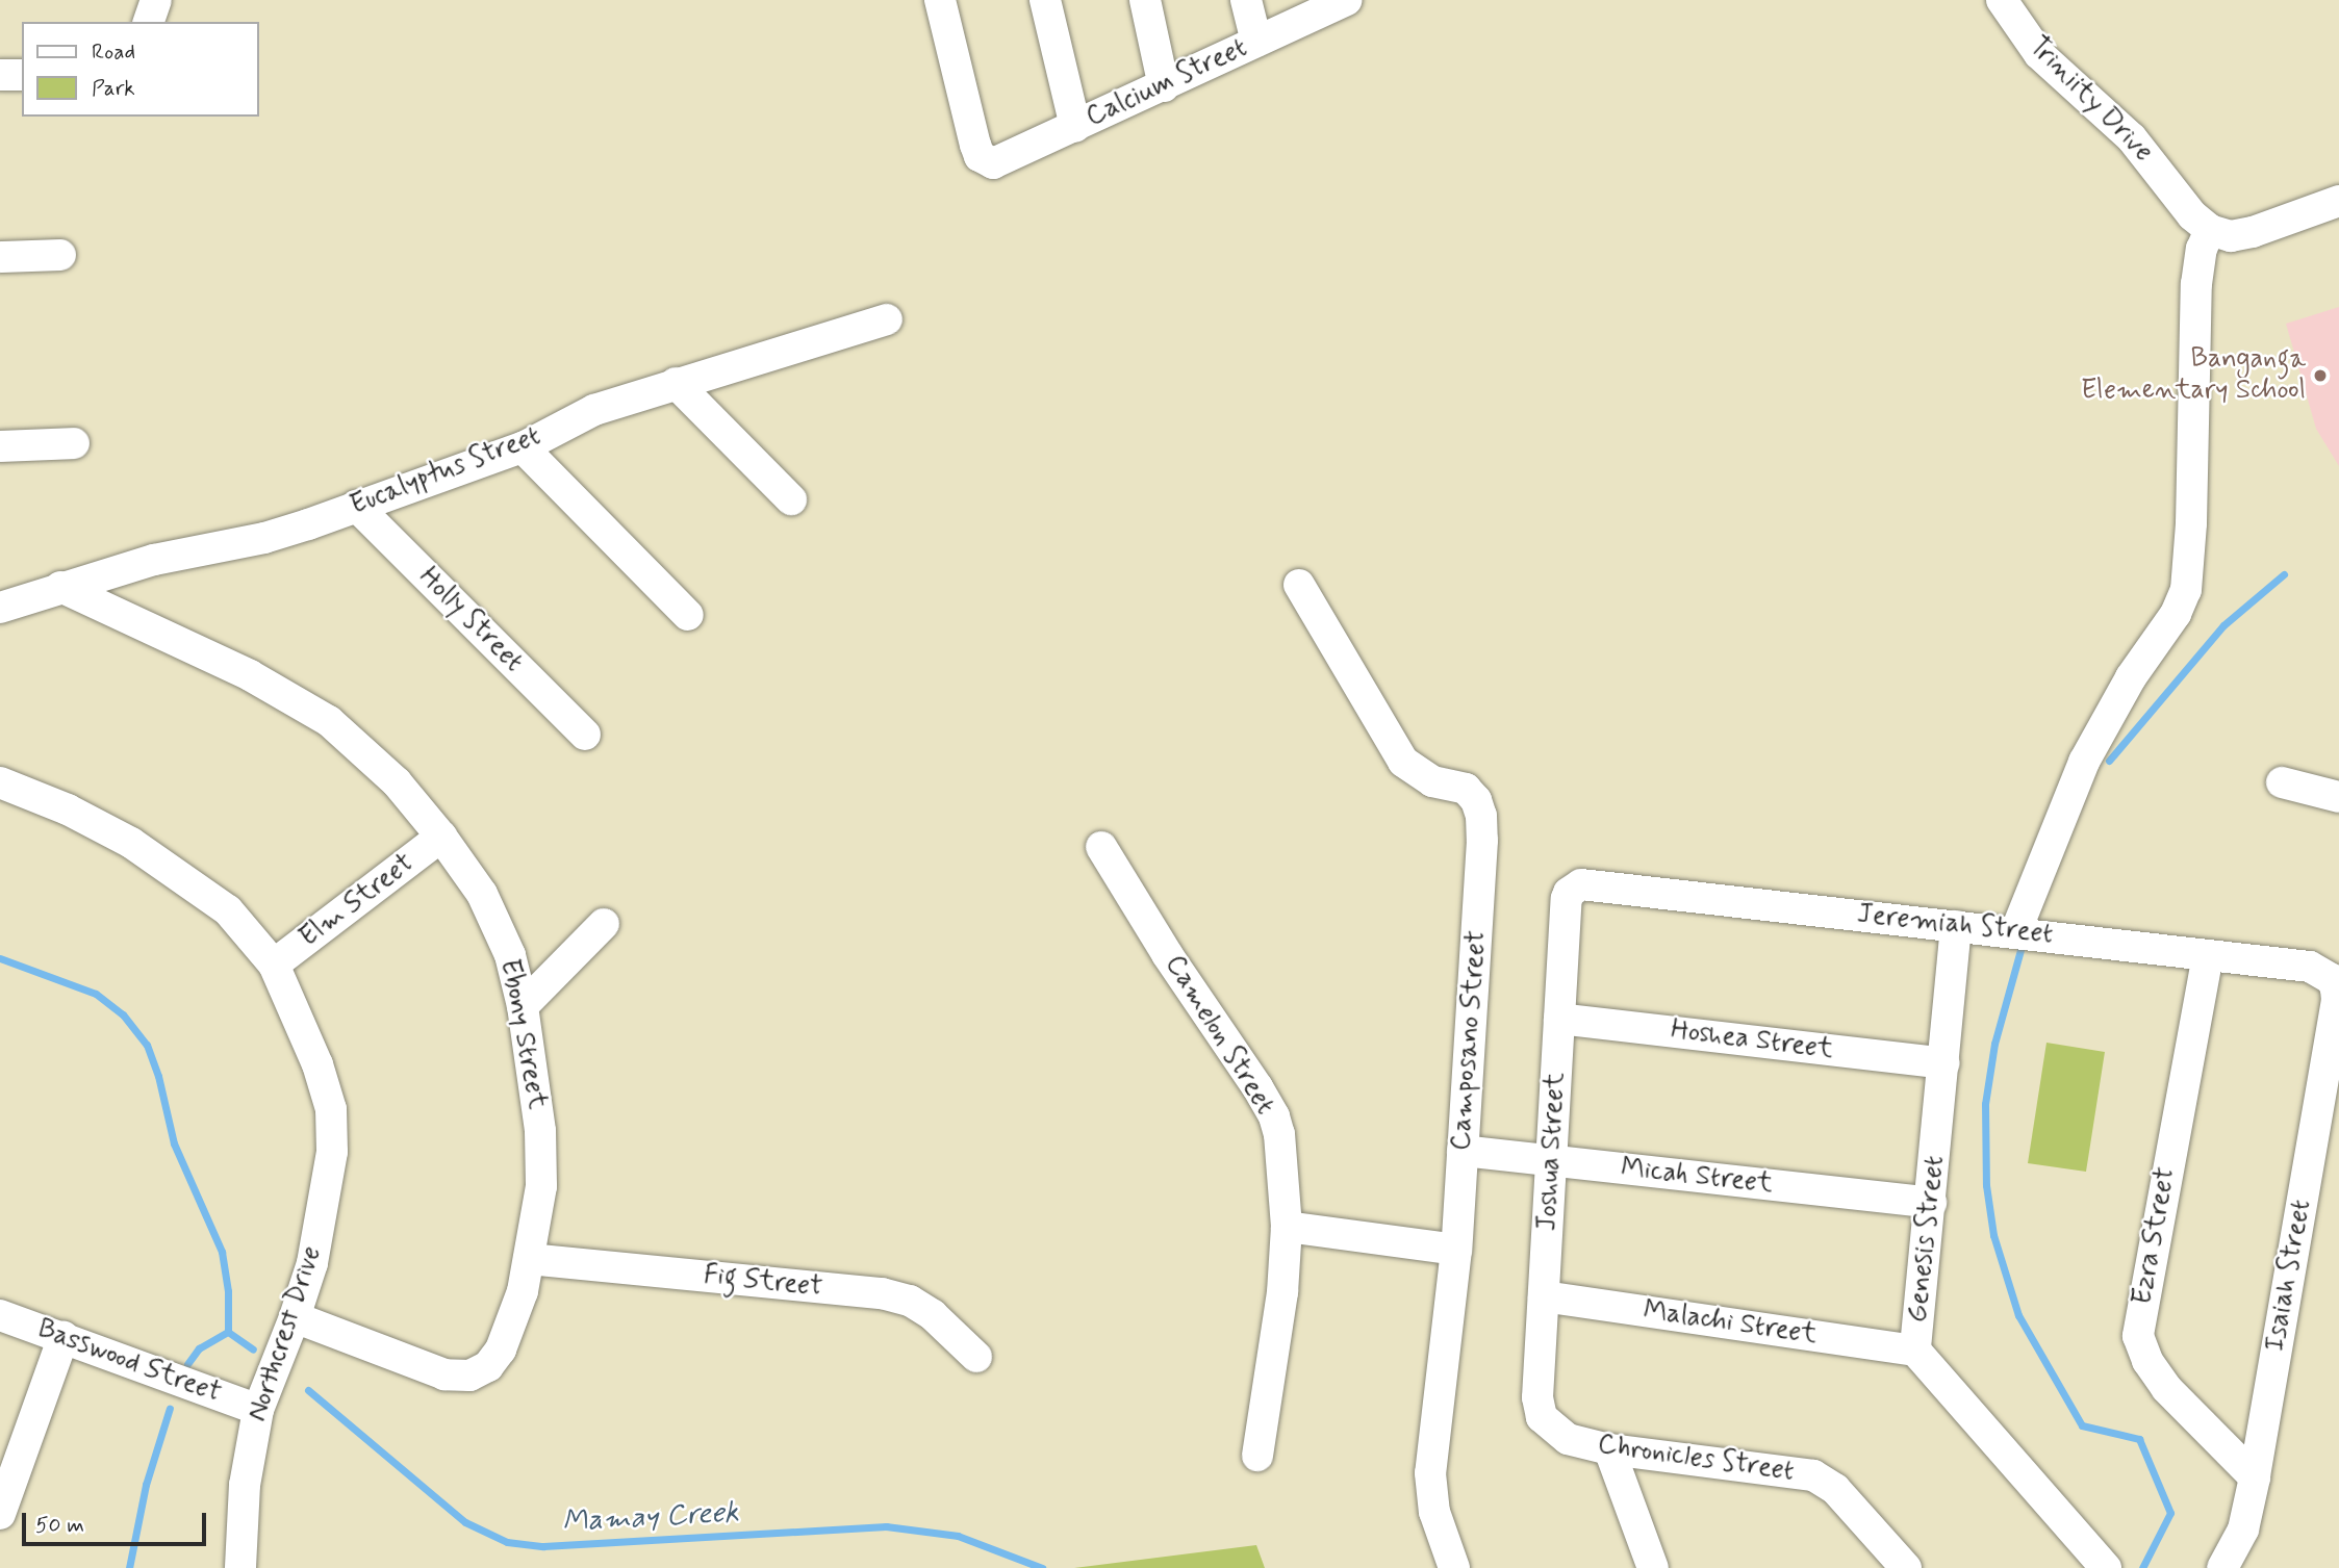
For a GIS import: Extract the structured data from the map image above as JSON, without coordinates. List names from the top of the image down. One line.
{"streets":{"street":["Calcium Street","Triniity Drive","Eucalyptus Street","Holly Street","Elm Street","Jeremiah Street","Ebony Street","Camelon Street","Camposano Street","Hoshea Street","Joshua Street","Micah Street","Ezra Street","Genesis Street","Isaiah Street","Fig Street","Malachi Street","Northcrest Drive","Basswood Street","Chronicles Street"]},"crossings":[["Eucalyptus Street","Holly Street"],["Eucalyptus Street","Ebony Street"],["Elm Street","Ebony Street"],["Elm Street","Northcrest Drive"],["Jeremiah Street","Joshua Street"],["Jeremiah Street","Ezra Street"],["Jeremiah Street","Genesis Street"],["Jeremiah Street","Isaiah Street"],["Ebony Street","Fig Street"],["Ebony Street","Northcrest Drive"],["Camposano Street","Micah Street"],["Hoshea Street","Joshua Street"],["Hoshea Street","Genesis Street"],["Joshua Street","Micah Street"],["Joshua Street","Malachi Street"],["Joshua Street","Chronicles Street"],["Micah Street","Genesis Street"],["Ezra Street","Isaiah Street"],["Genesis Street","Malachi Street"],["Northcrest Drive","Basswood Street"]],"water":["Mamay Creek"],"places":["Banganga Elementary School"],"legend":["Road","Park"],"scale_bar":"50 m"}
